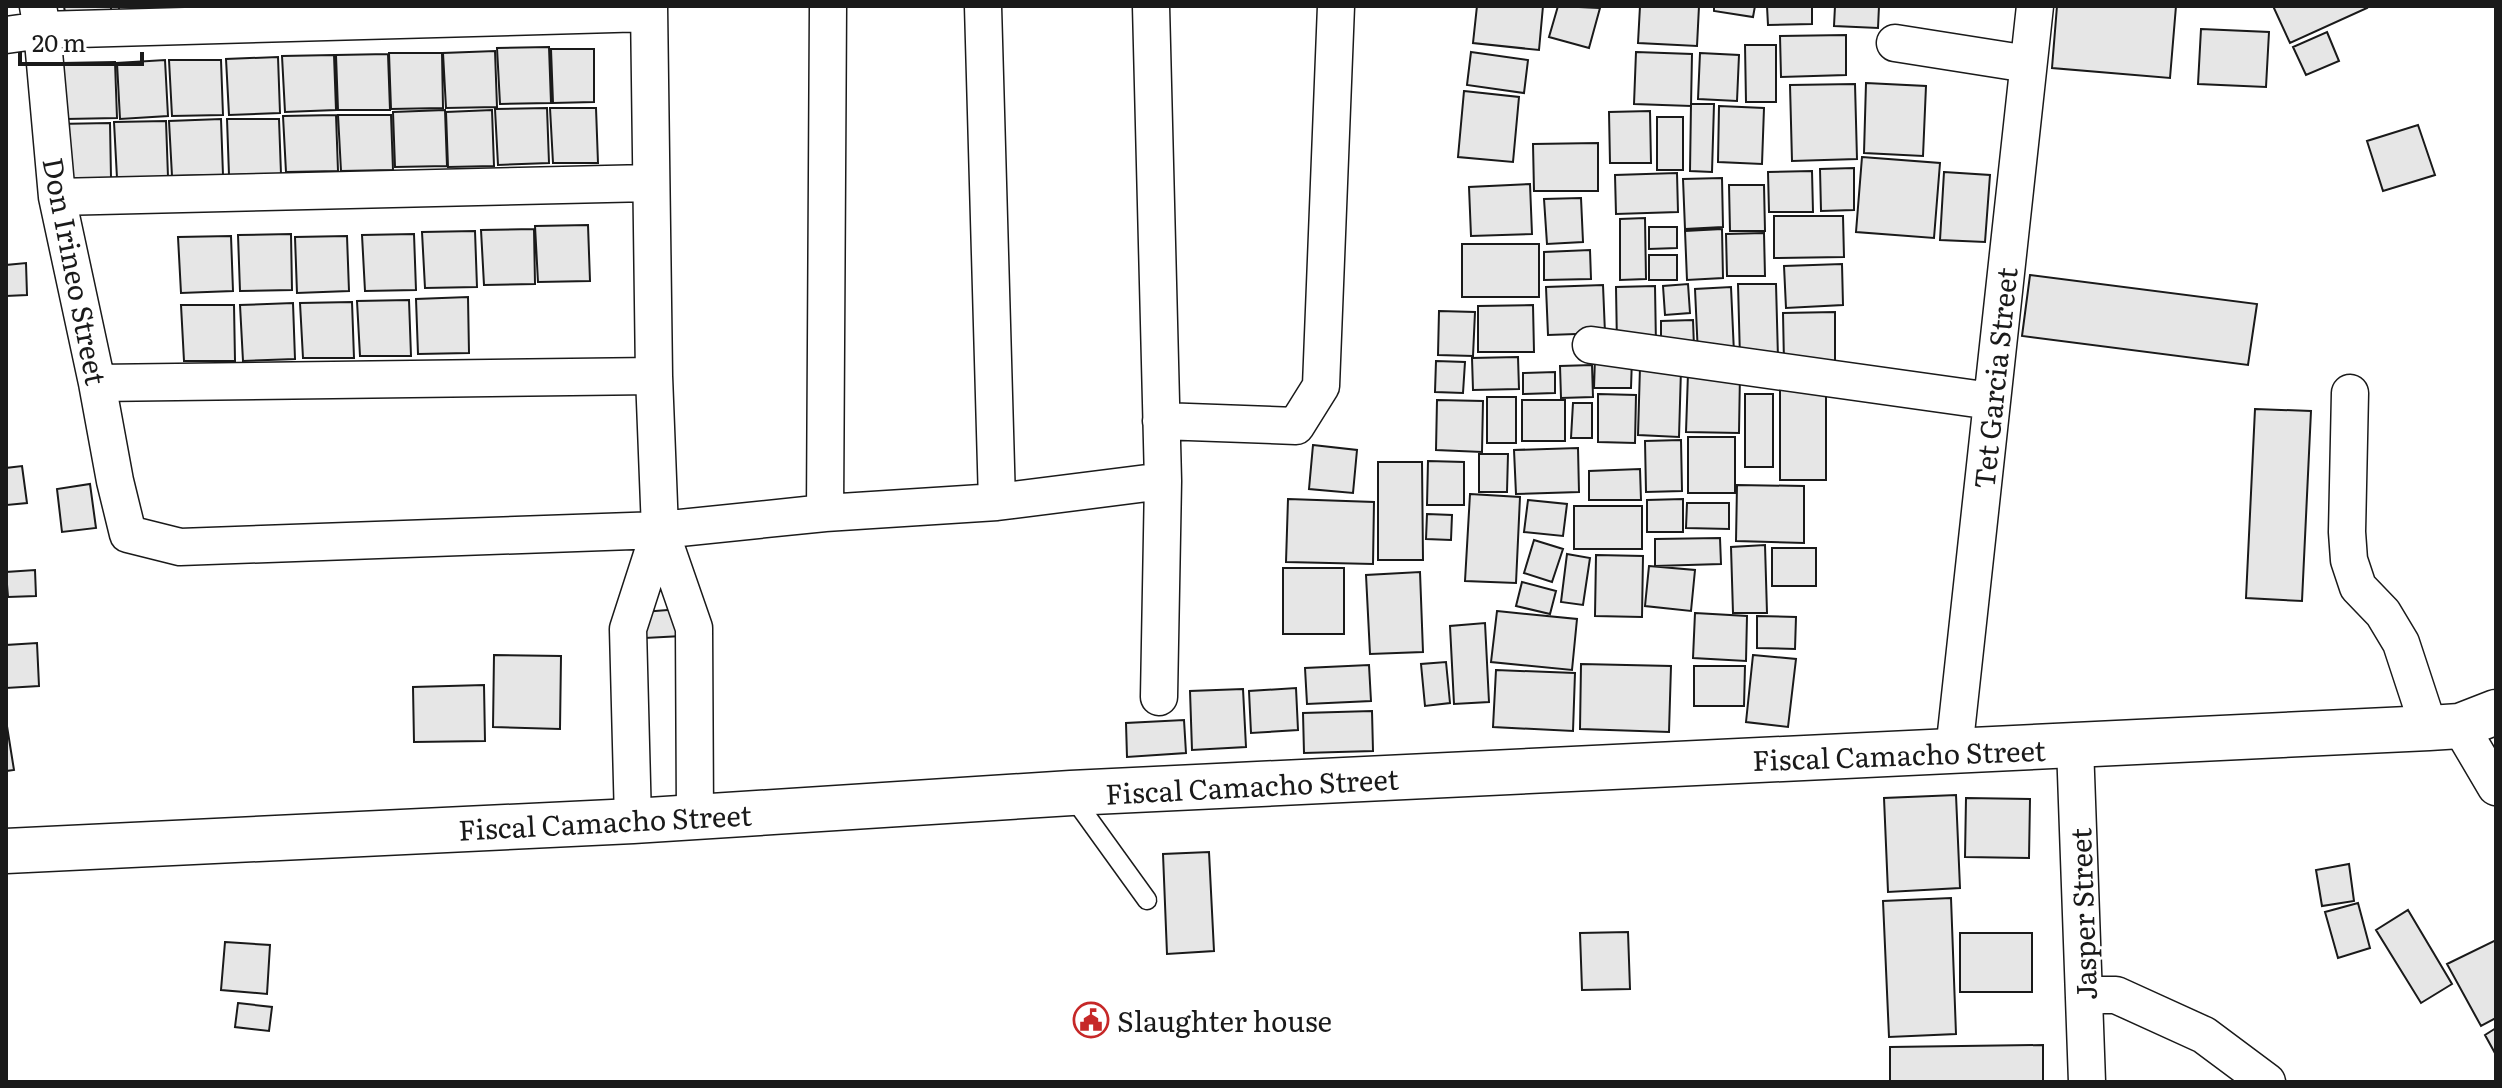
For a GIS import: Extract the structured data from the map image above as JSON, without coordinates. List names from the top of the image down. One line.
{"streets":{"street":["Don Irineo Street","Tet Garcia Street","Fiscal Camacho Street","Jasper Street"]},"crossings":[["Tet Garcia Street","Fiscal Camacho Street"],["Fiscal Camacho Street","Jasper Street"]],"places":{"public building":["Slaughter house"]},"scale_bar":"20 m"}
